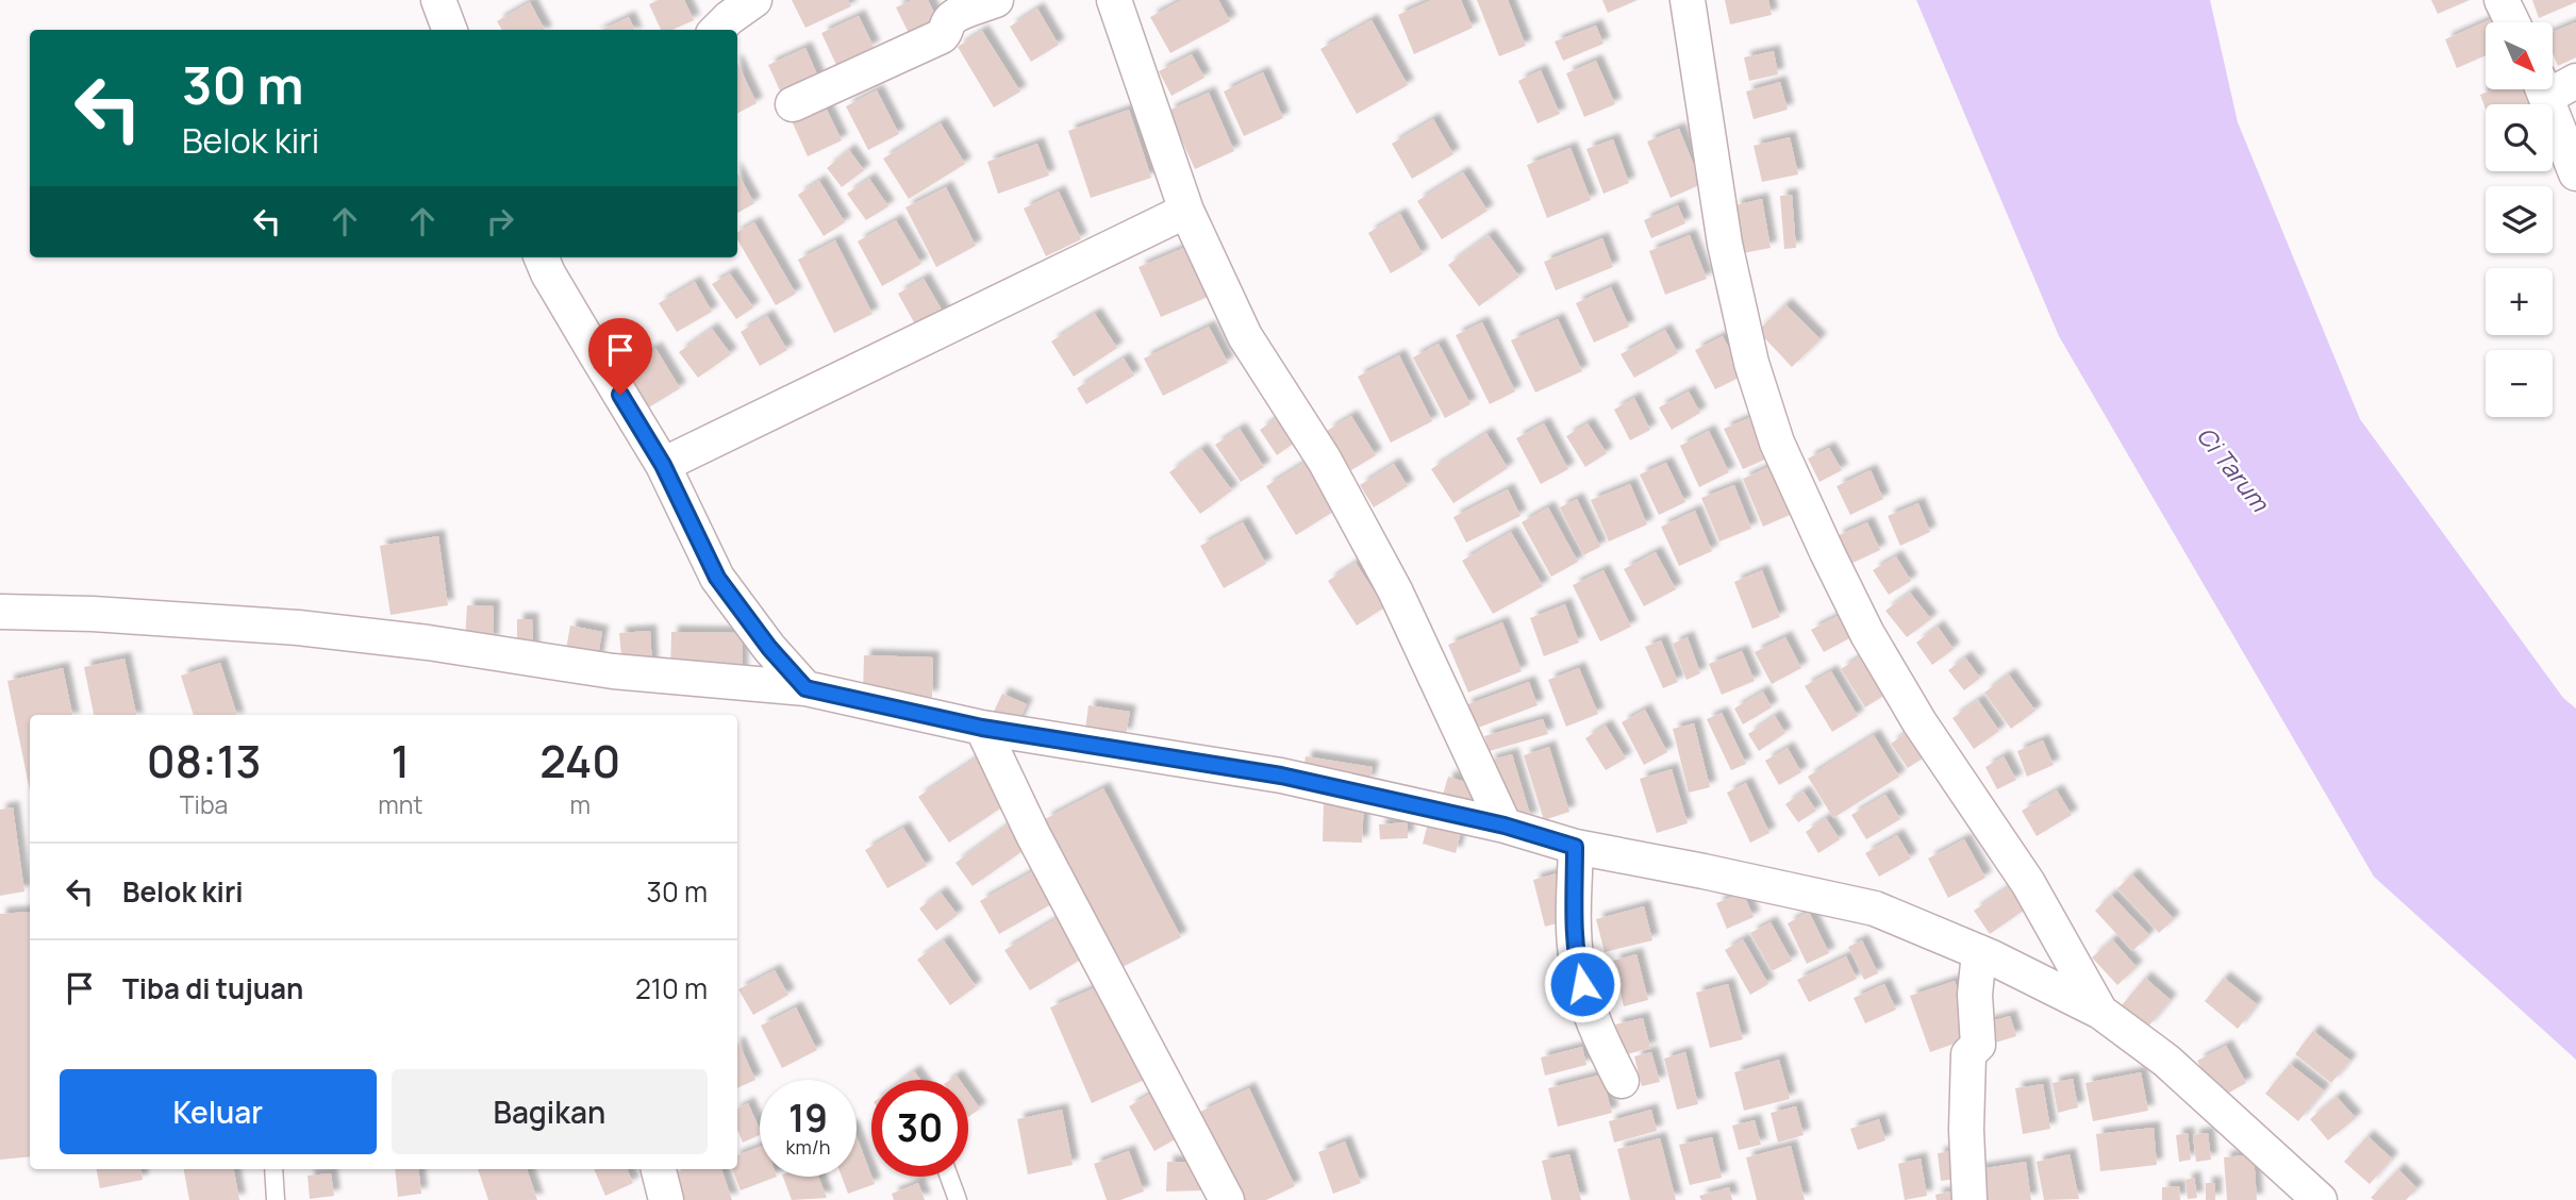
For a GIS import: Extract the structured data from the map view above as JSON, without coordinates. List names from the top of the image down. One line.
{"water":["Ci Tarum"],"north":"bottom right","page":{"map_buttons":["+","−"],"turn":["30 m","Belok kiri"],"eta":["08:13","Tiba","1","mnt","240","m"],"list":[{"name":"Belok kiri","value":"30 m"},{"name":"Tiba di tujuan","value":"210 m"}],"buttons":["Keluar","Bagikan"],"speed":"19 km/h","limit":"30"}}
